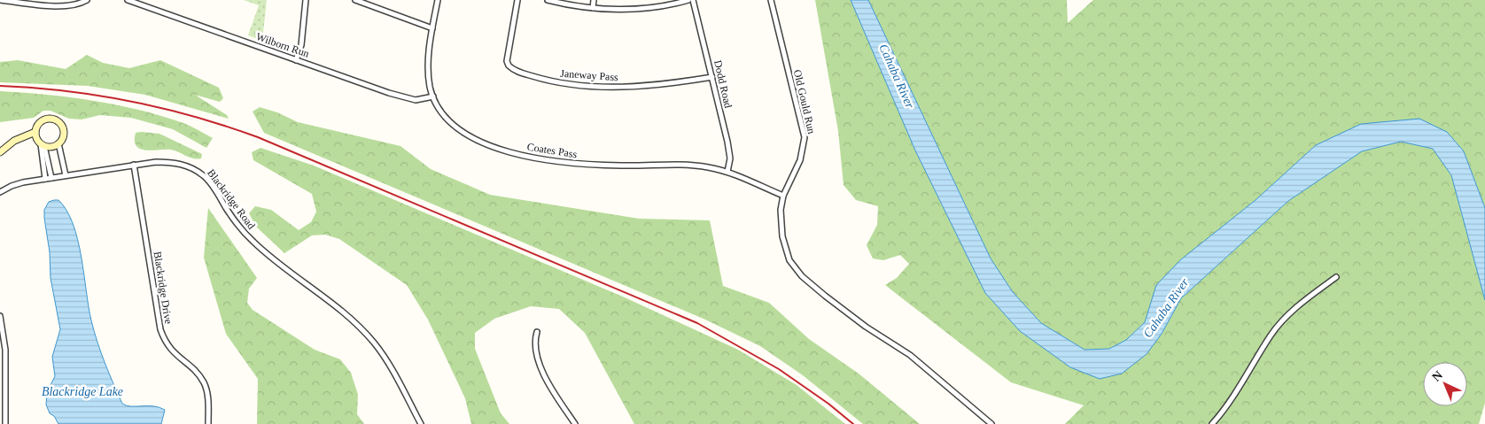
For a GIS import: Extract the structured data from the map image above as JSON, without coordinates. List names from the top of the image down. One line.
{"streets":{"street":["Wilborn Run","Janeway Pass","Dodd Road","Old Gould Run","Coates Pass","Blackridge Road","Blackridge Drive"]},"crossings":[["Wilborn Run","Coates Pass"],["Janeway Pass","Dodd Road"],["Dodd Road","Coates Pass"],["Old Gould Run","Coates Pass"],["Blackridge Road","Blackridge Drive"]],"water":["Cahaba River","Blackridge Lake"],"north":"top left"}
